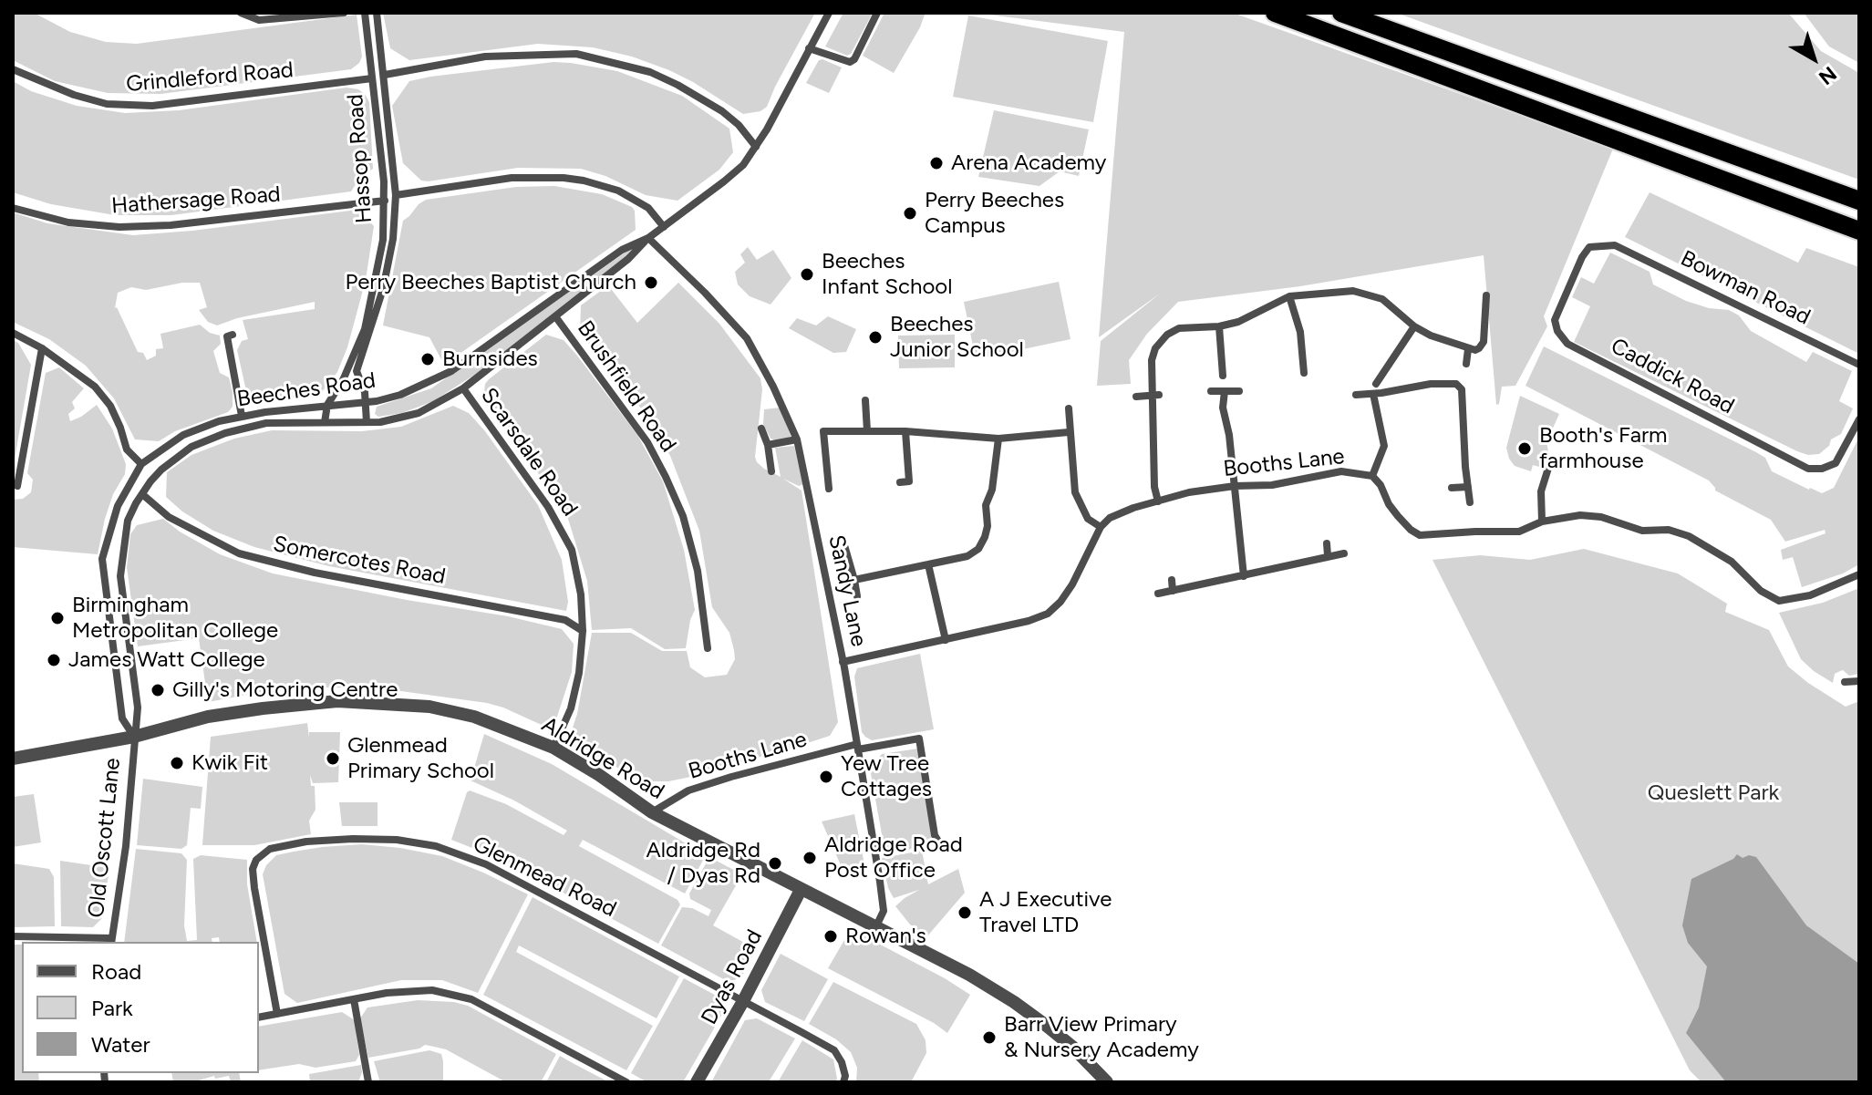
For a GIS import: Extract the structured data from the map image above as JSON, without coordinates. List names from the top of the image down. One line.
{"streets":{"street":["Grindleford Road","Hassop Road","Hathersage Road","Bowman Road","Caddick Road","Brushfield Road","Beeches Road","Scarsdale Road","Booths Lane","Somercotes Road","Sandy Lane","Aldridge Road","Old Oscott Lane","Glenmead Road","Dyas Road"]},"crossings":[["Grindleford Road","Hassop Road"],["Hassop Road","Hathersage Road"],["Hassop Road","Beeches Road"],["Bowman Road","Caddick Road"],["Brushfield Road","Beeches Road"],["Beeches Road","Scarsdale Road"],["Beeches Road","Somercotes Road"],["Beeches Road","Sandy Lane"],["Beeches Road","Aldridge Road"],["Beeches Road","Old Oscott Lane"],["Scarsdale Road","Somercotes Road"],["Scarsdale Road","Aldridge Road"],["Booths Lane","Sandy Lane"],["Booths Lane","Aldridge Road"],["Sandy Lane","Aldridge Road"],["Aldridge Road","Old Oscott Lane"],["Aldridge Road","Dyas Road"],["Glenmead Road","Dyas Road"]],"parks":["Queslett Park"],"places":["Arena Academy","Perry Beeches Campus","Beeches Infant School","Perry Beeches Baptist Church","Beeches Junior School","Burnsides","Booth's Farm farmhouse","Birmingham Metropolitan College","James Watt College","Gilly's Motoring Centre","Glenmead Primary School","Kwik Fit","Yew Tree Cottages","Aldridge Road Post Office","Aldridge Rd / Dyas Rd","A J Executive Travel LTD","Rowan's","Barr View Primary & Nursery Academy"],"legend":["Road","Park","Water"],"north":"bottom right"}
